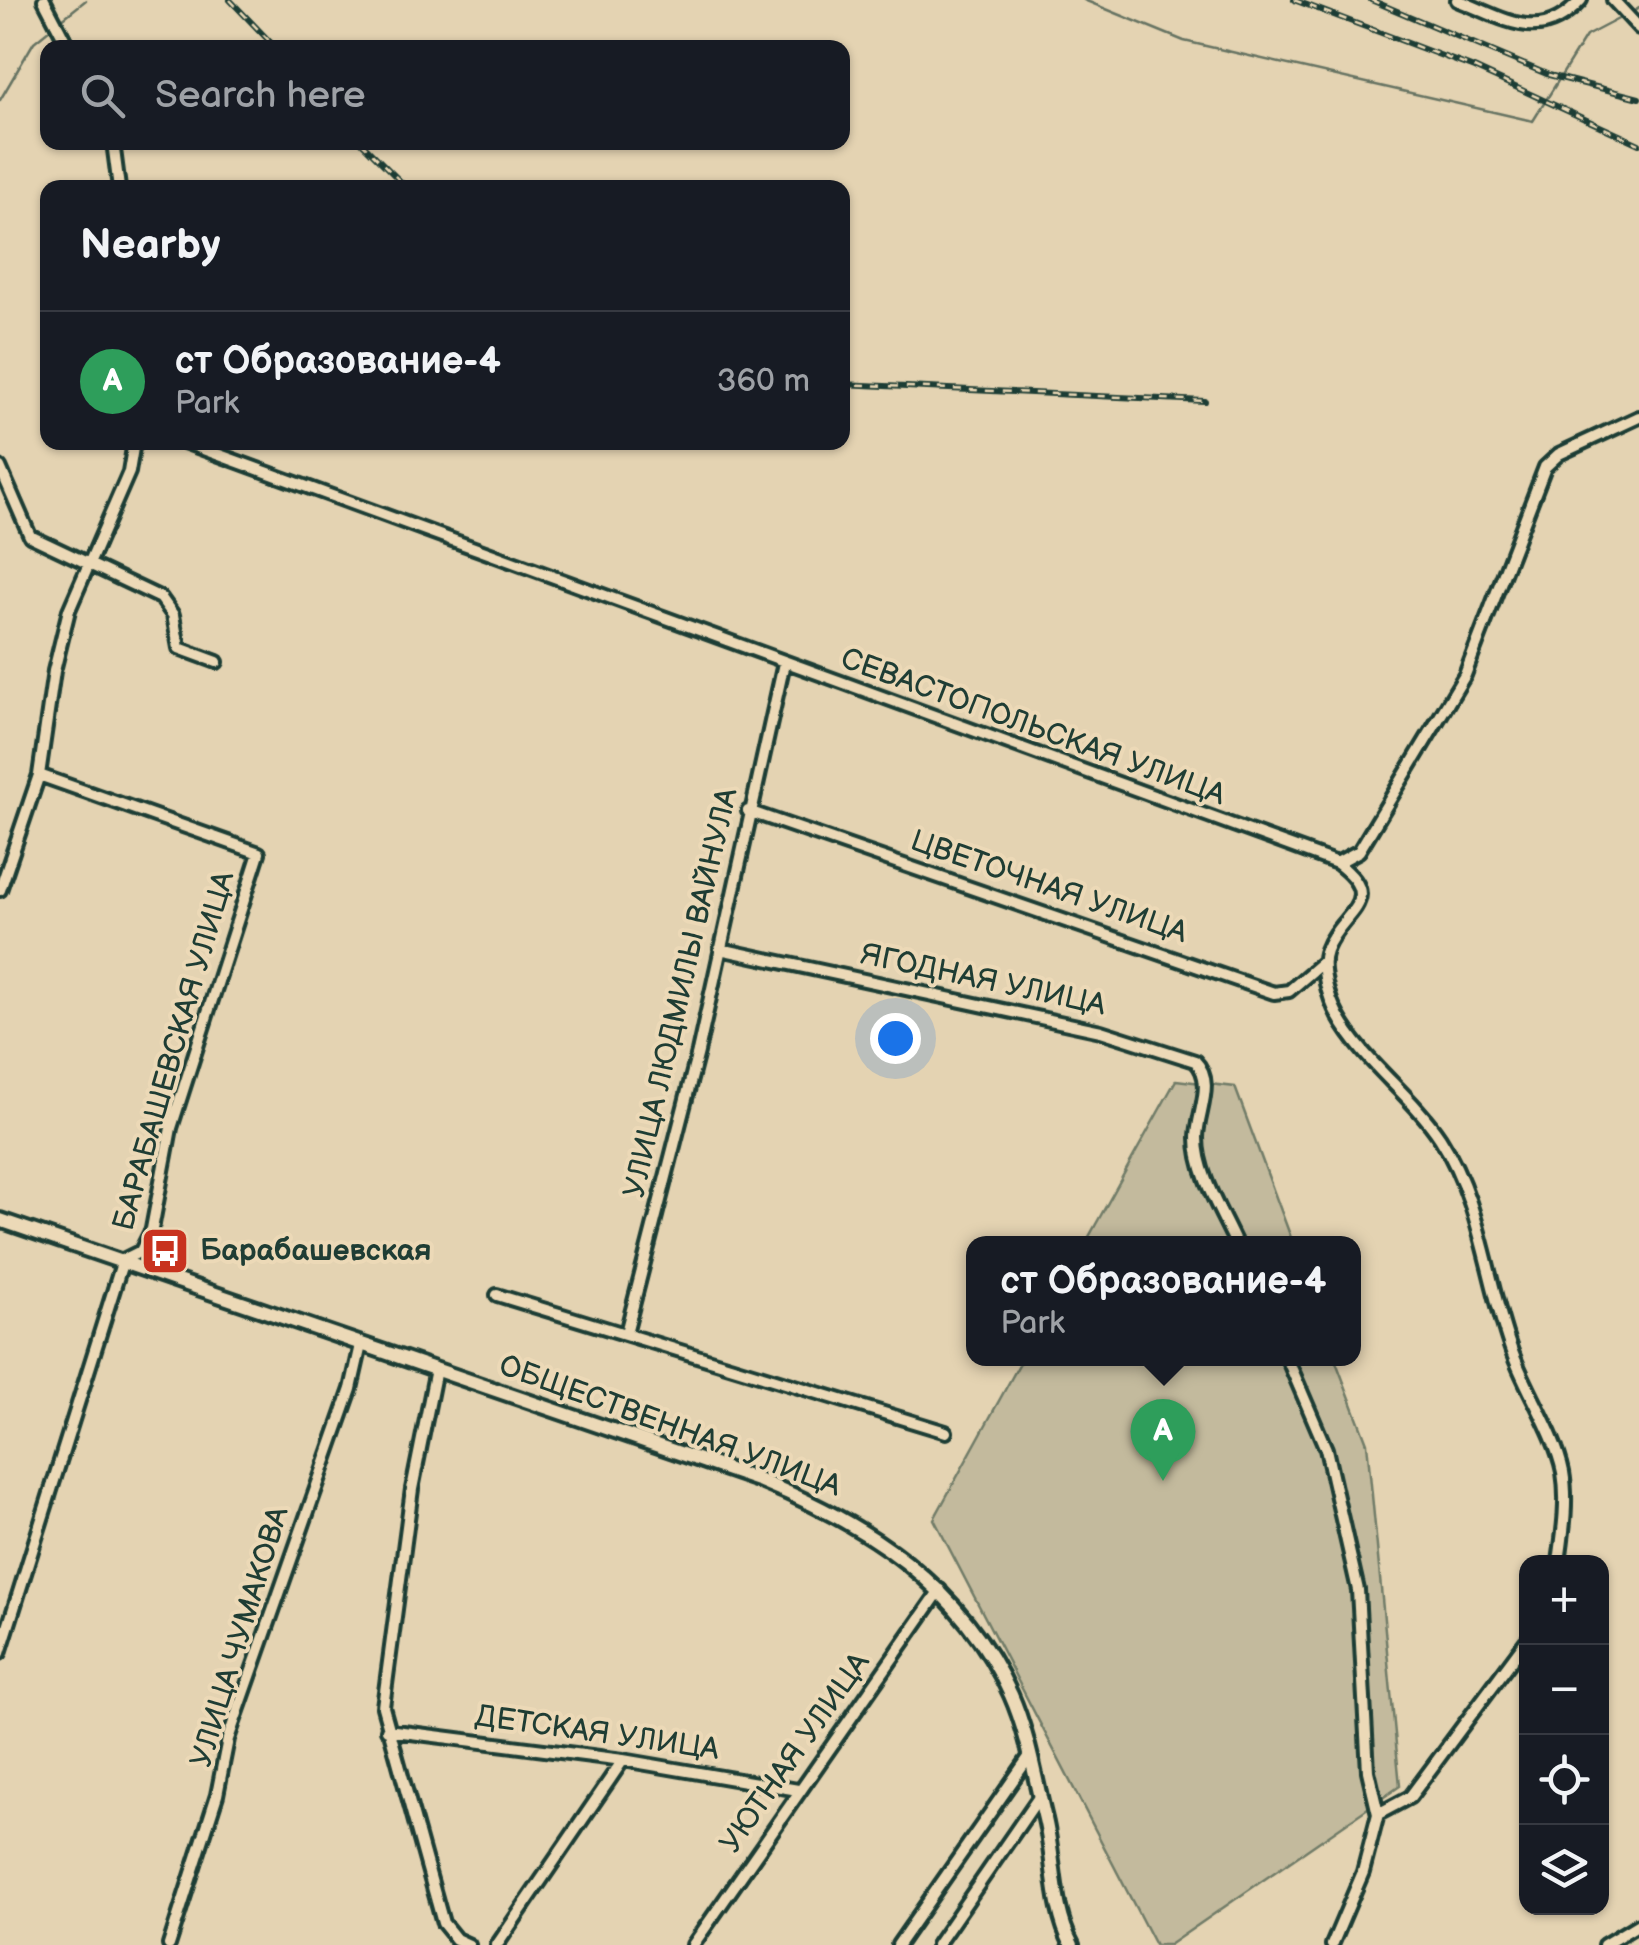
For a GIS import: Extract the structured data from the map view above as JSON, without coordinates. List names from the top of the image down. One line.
{"streets":{"main road":["ОБЩЕСТВЕННАЯ УЛИЦА"],"street":["СЕВАСТОПОЛЬСКАЯ УЛИЦА","ЦВЕТОЧНАЯ УЛИЦА","ЯГОДНАЯ УЛИЦА","УЛИЦА ЛЮДМИЛЫ ВАЙНУЛА","БАРАБАШЕВСКАЯ УЛИЦА","УЛИЦА ЧУМАКОВА","ДЕТСКАЯ УЛИЦА","УЮТНАЯ УЛИЦА"]},"crossings":[["СЕВАСТОПОЛЬСКАЯ УЛИЦА","УЛИЦА ЛЮДМИЛЫ ВАЙНУЛА"],["ЦВЕТОЧНАЯ УЛИЦА","УЛИЦА ЛЮДМИЛЫ ВАЙНУЛА"],["ЯГОДНАЯ УЛИЦА","УЛИЦА ЛЮДМИЛЫ ВАЙНУЛА"],["БАРАБАШЕВСКАЯ УЛИЦА","ОБЩЕСТВЕННАЯ УЛИЦА"],["ОБЩЕСТВЕННАЯ УЛИЦА","УЛИЦА ЧУМАКОВА"],["ОБЩЕСТВЕННАЯ УЛИЦА","УЮТНАЯ УЛИЦА"],["ДЕТСКАЯ УЛИЦА","УЮТНАЯ УЛИЦА"]],"places":{"bus stop":["Барабашевская"]},"page":{"search":"Search here","heading":"Nearby","list":[{"mark":"A","name":"ст Образование-4","note":"Park","value":"360 m"}],"popup":["ст Образование-4","Park"],"pins":"A","map_buttons":["+","−"]}}
